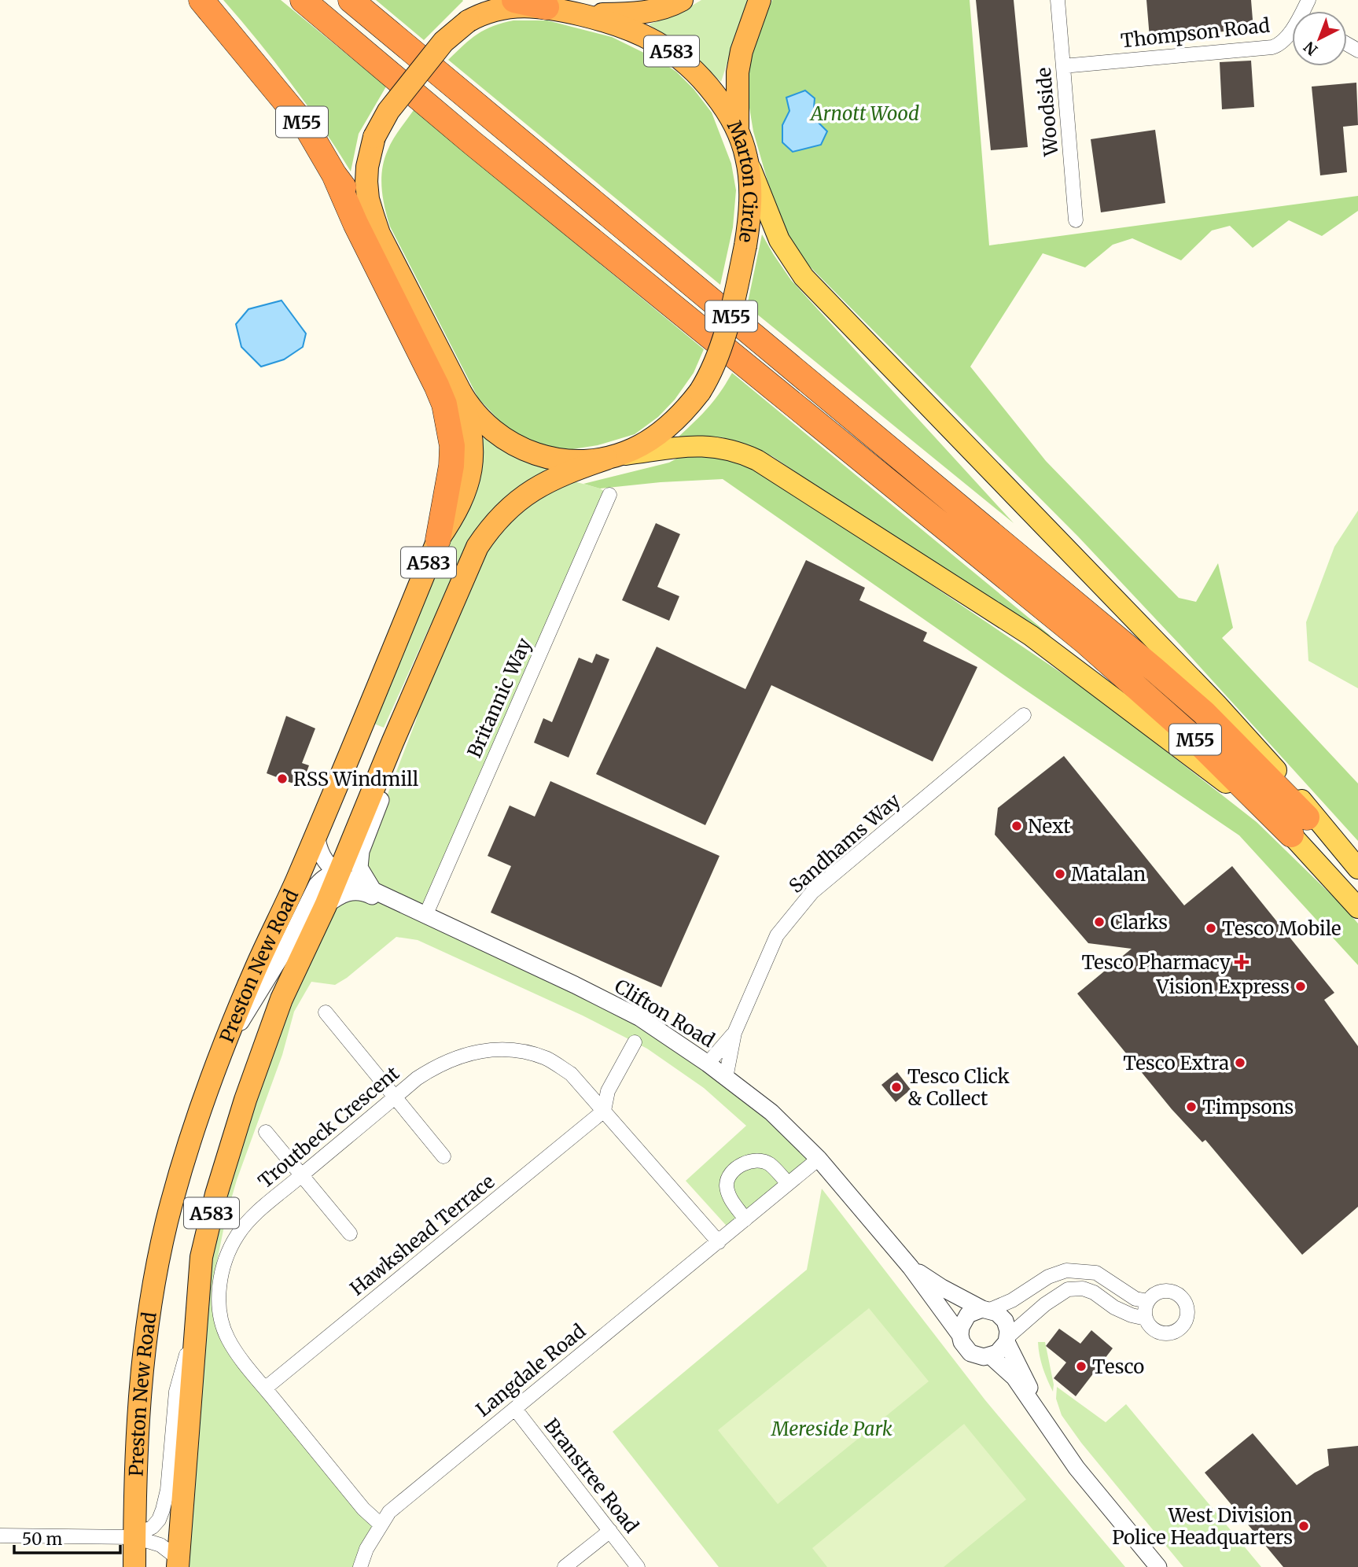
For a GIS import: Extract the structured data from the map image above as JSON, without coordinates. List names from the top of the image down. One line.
{"streets":{"highway":["A583","M55","Marton Circle","Preston New Road"],"street":["Thompson Road","Woodside","Britannic Way","Sandhams Way","Clifton Road","Troutbeck Crescent","Hawkshead Terrace","Langdale Road","Branstree Road"]},"crossings":[["Thompson Road","Woodside"],["A583","Marton Circle"],["A583","Preston New Road"],["A583","Clifton Road"],["Marton Circle","Preston New Road"],["Britannic Way","Clifton Road"],["Sandhams Way","Clifton Road"],["Preston New Road","Clifton Road"],["Clifton Road","Langdale Road"],["Troutbeck Crescent","Hawkshead Terrace"],["Troutbeck Crescent","Langdale Road"],["Langdale Road","Branstree Road"]],"parks":["Arnott Wood","Mereside Park"],"places":{"other":["RSS Windmill","Next","Matalan","Clarks","Tesco Mobile","Vision Express","Tesco Extra","Tesco Click & Collect","Timpsons","Tesco","West Division Police Headquarters"],"health":["Tesco Pharmacy"]},"scale_bar":"50 m","north":"bottom left"}
